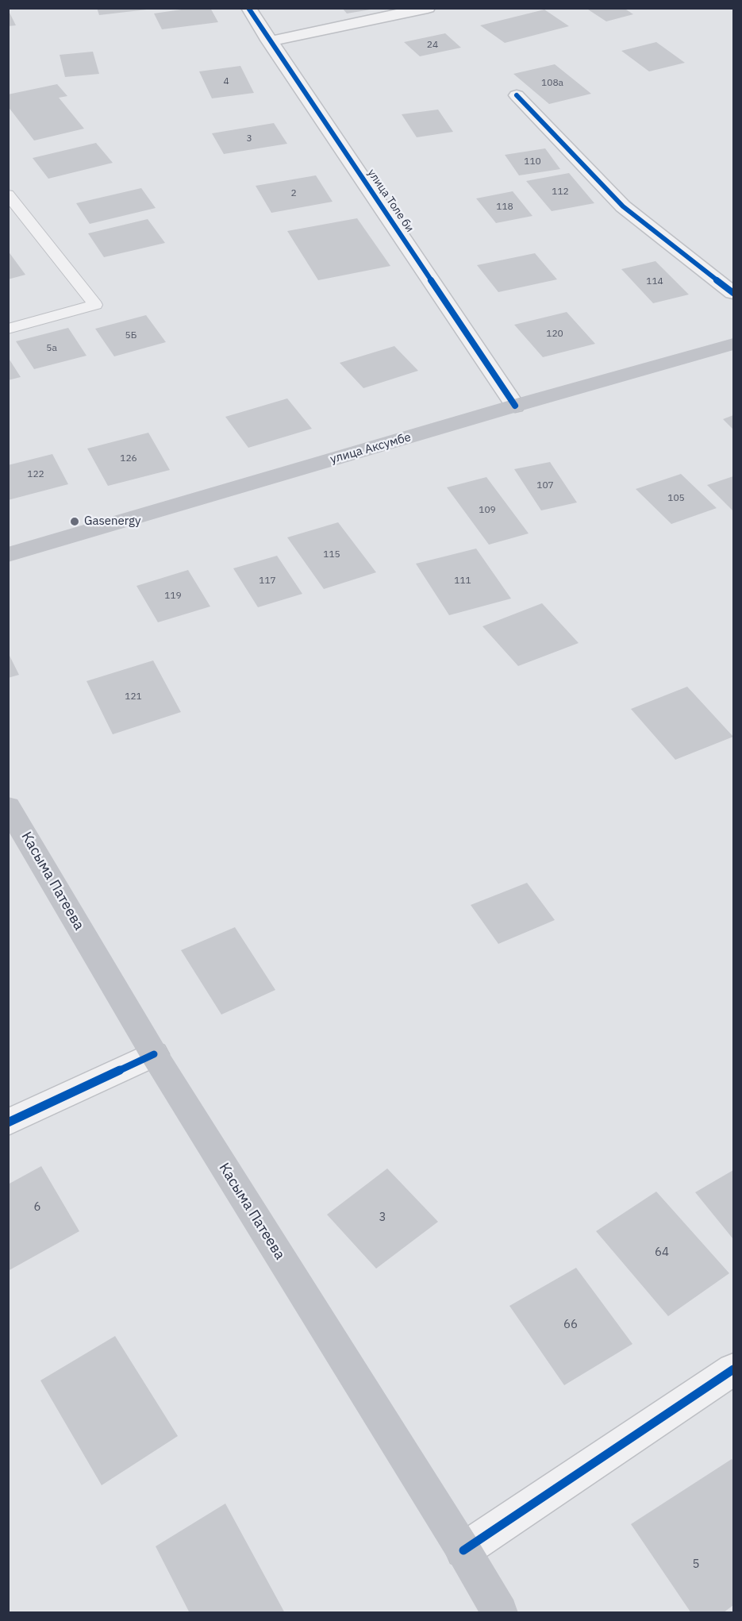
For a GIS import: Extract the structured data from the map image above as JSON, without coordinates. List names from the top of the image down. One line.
{"streets":{"main road":["улица Аксумбе","Касыма Патеева"],"street":["улица Толе би"]},"crossings":[["улица Толе би","улица Аксумбе"]],"places":["Gasenergy"],"house_numbers":["24","4","108а","3","110","112","2","118","114","120","5Б","5а","126","122","107","105","109","115","117","111","119","121","6","3","64","66","5"]}
